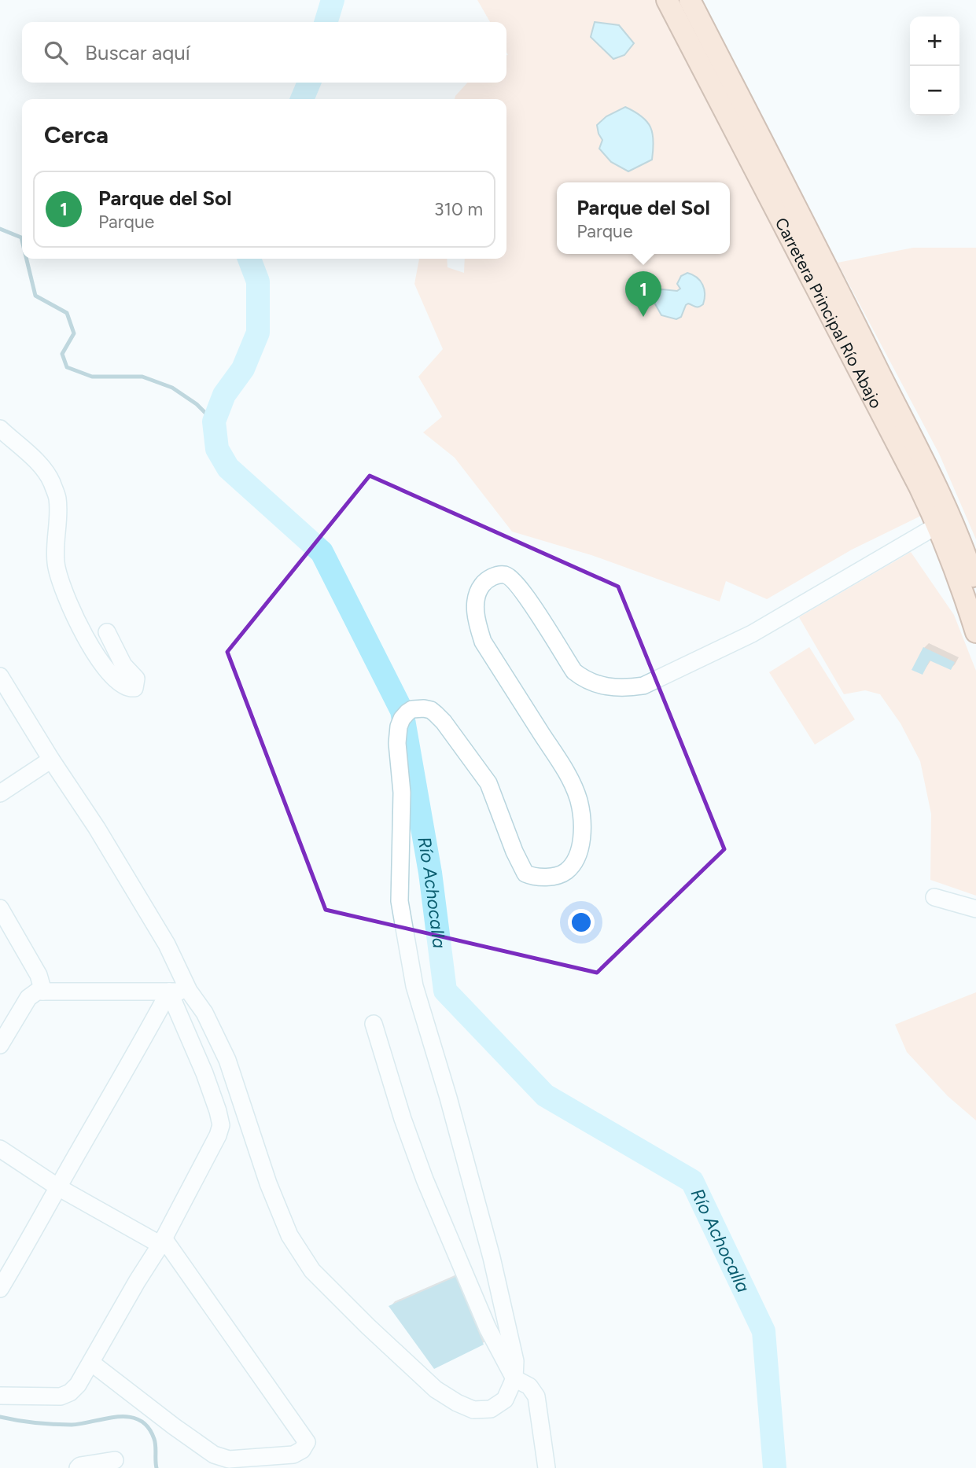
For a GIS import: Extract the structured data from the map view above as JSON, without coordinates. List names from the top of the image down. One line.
{"streets":{"main road":["Carretera Principal Río Abajo"]},"water":["Río Achocalla"],"page":{"map_buttons":["+","−"],"search":"Buscar aquí","heading":"Cerca","list":[{"mark":"1","name":"Parque del Sol","note":"Parque","value":"310 m"}],"popup":["Parque del Sol","Parque"],"pins":"1"}}
